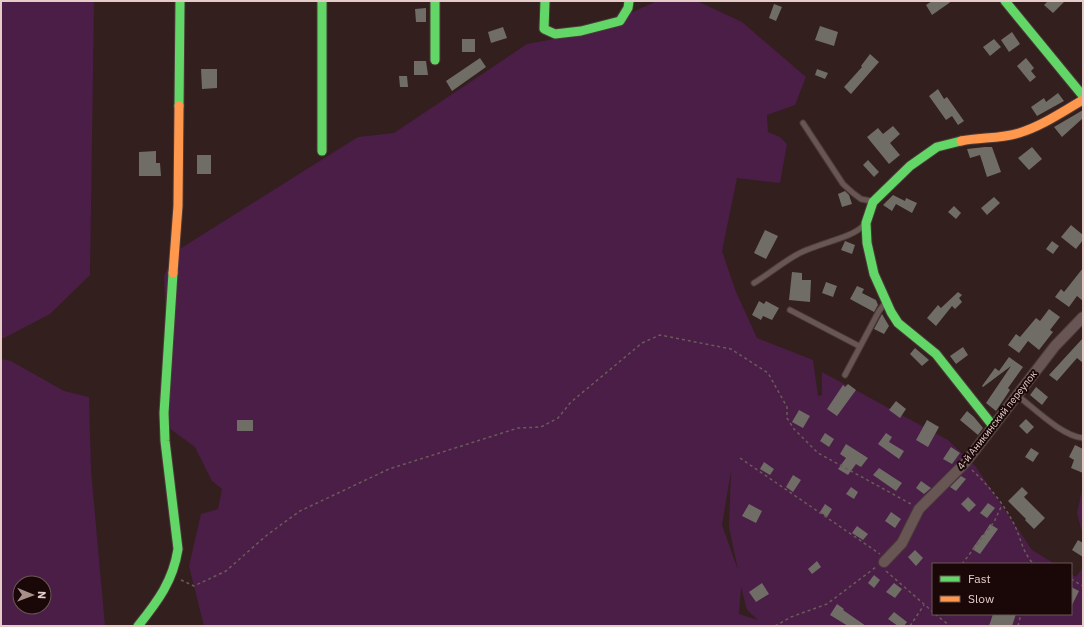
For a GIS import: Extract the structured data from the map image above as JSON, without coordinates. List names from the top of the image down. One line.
{"streets":{"street":["4-й Аникинский переулок"]},"legend":["Fast","Slow"],"north":"right"}
